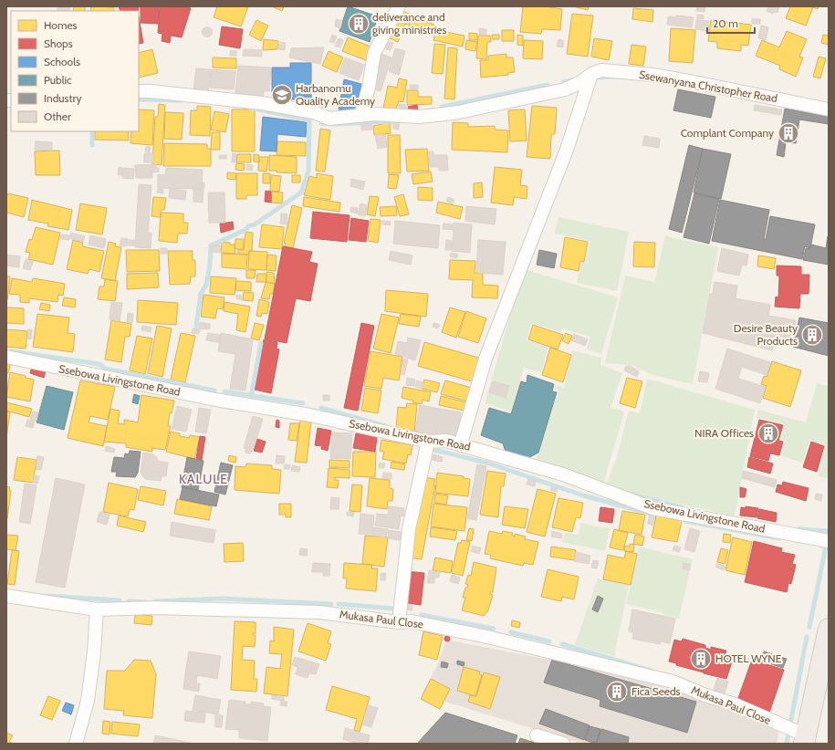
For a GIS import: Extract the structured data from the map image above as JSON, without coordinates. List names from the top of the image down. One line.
{"streets":{"street":["Ssewanyana Christopher Road","Ssebowa Livingstone Road","Mukasa Paul Close"]},"districts":["KALULE"],"places":{"building":["deliverance and giving ministries","Complant Company","Desire Beauty Products","NIRA Offices","HOTEL WYNE","Fica Seeds"],"school or university":["Harbanomu Quality Academy"]},"legend":["Homes","Shops","Schools","Public","Industry","Other"],"scale_bar":"20 m"}
